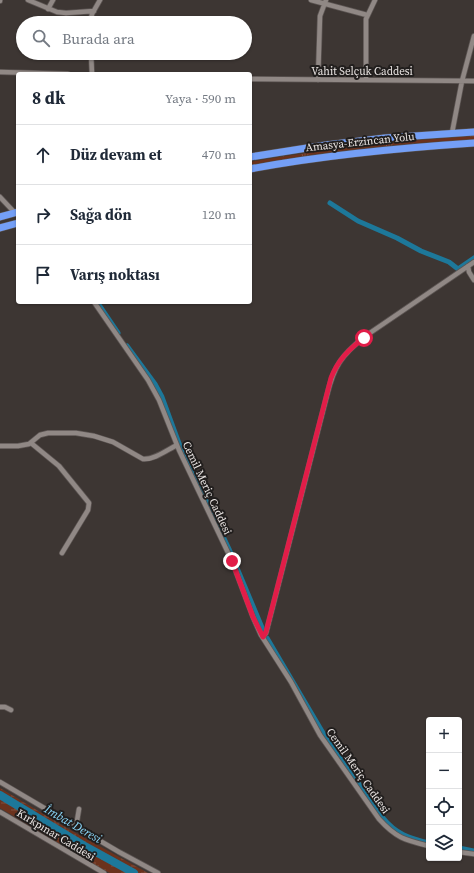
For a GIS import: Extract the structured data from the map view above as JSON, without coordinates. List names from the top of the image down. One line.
{"streets":{"highway":["Amasya-Erzincan Yolu"],"street":["Vahit Selçuk Caddesi","Cemil Meriç Caddesi","Kırkpınar Caddesi"]},"water":["İmbat Deresi"],"page":{"search":"Burada ara","heading":["8 dk","Yaya · 590 m"],"list":[["Düz devam et","470 m"],["Sağa dön","120 m"],"Varış noktası"],"map_buttons":["+","−"]}}
